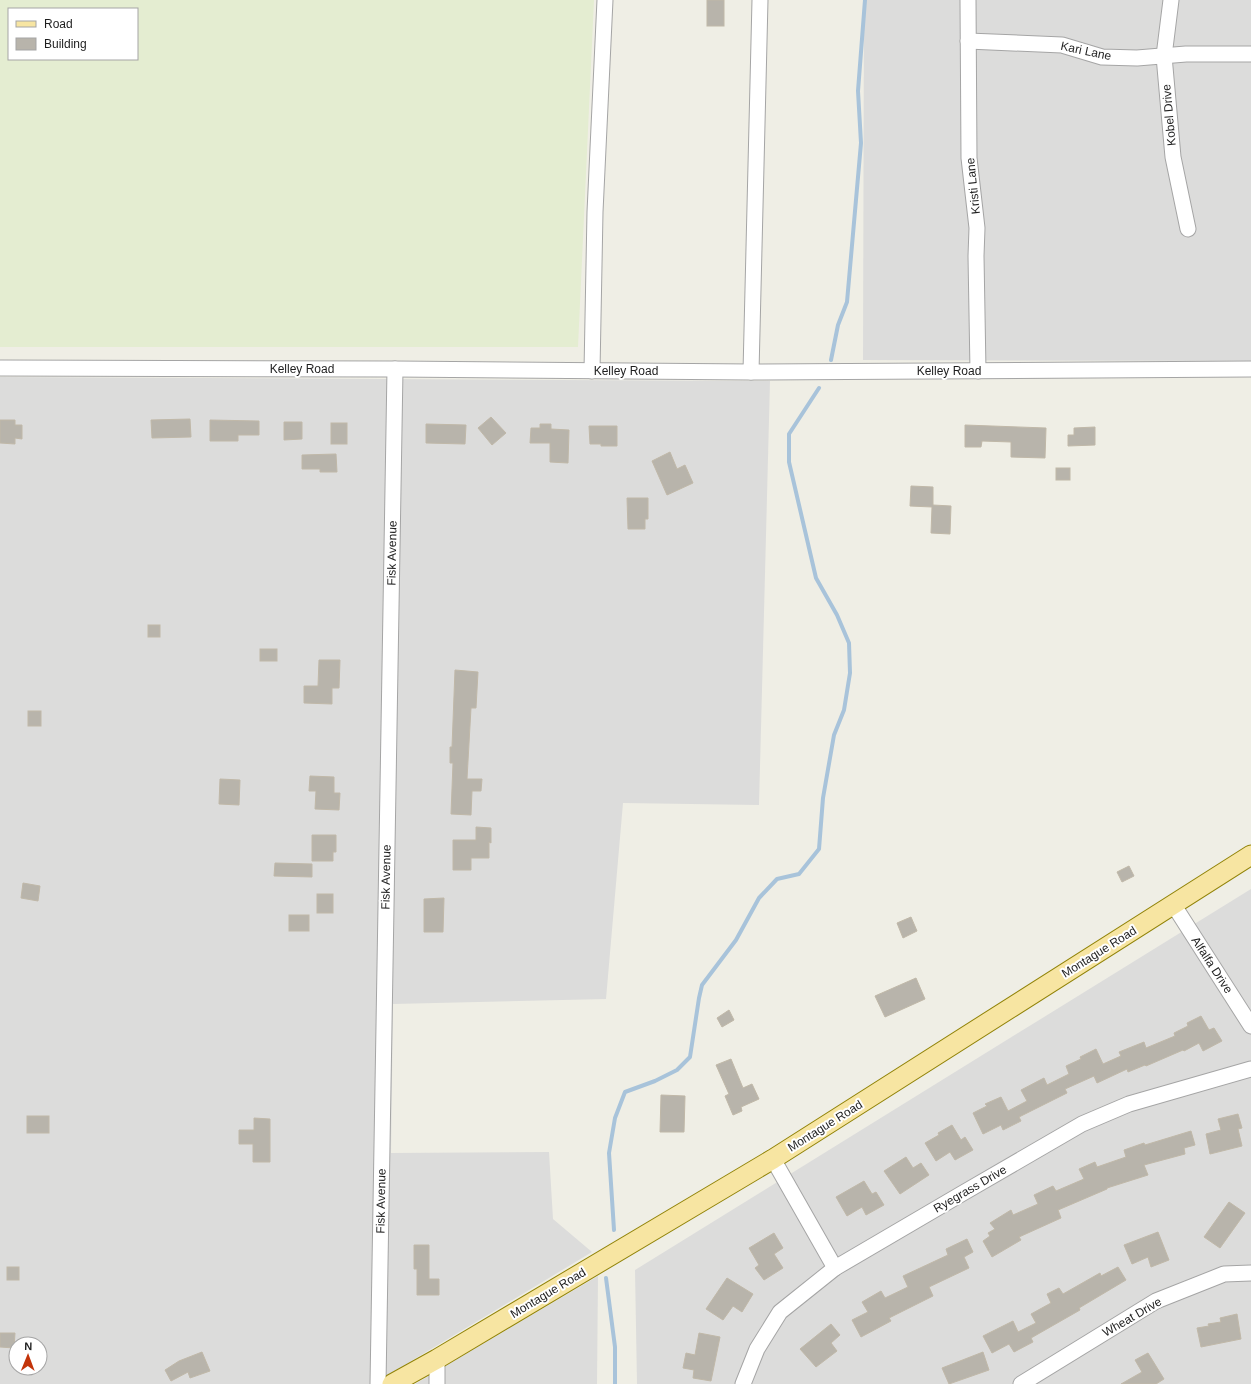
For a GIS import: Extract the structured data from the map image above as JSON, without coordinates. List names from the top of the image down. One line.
{"streets":{"main road":["Montague Road"],"street":["Kari Lane","Kobel Drive","Kristi Lane","Kelley Road","Fisk Avenue","Alfalfa Drive","Ryegrass Drive","Wheat Drive"]},"crossings":[["Kari Lane","Kobel Drive"],["Kari Lane","Kristi Lane"],["Kristi Lane","Kelley Road"],["Kelley Road","Fisk Avenue"],["Montague Road","Alfalfa Drive"]],"legend":["Road","Building"],"north":"top"}
